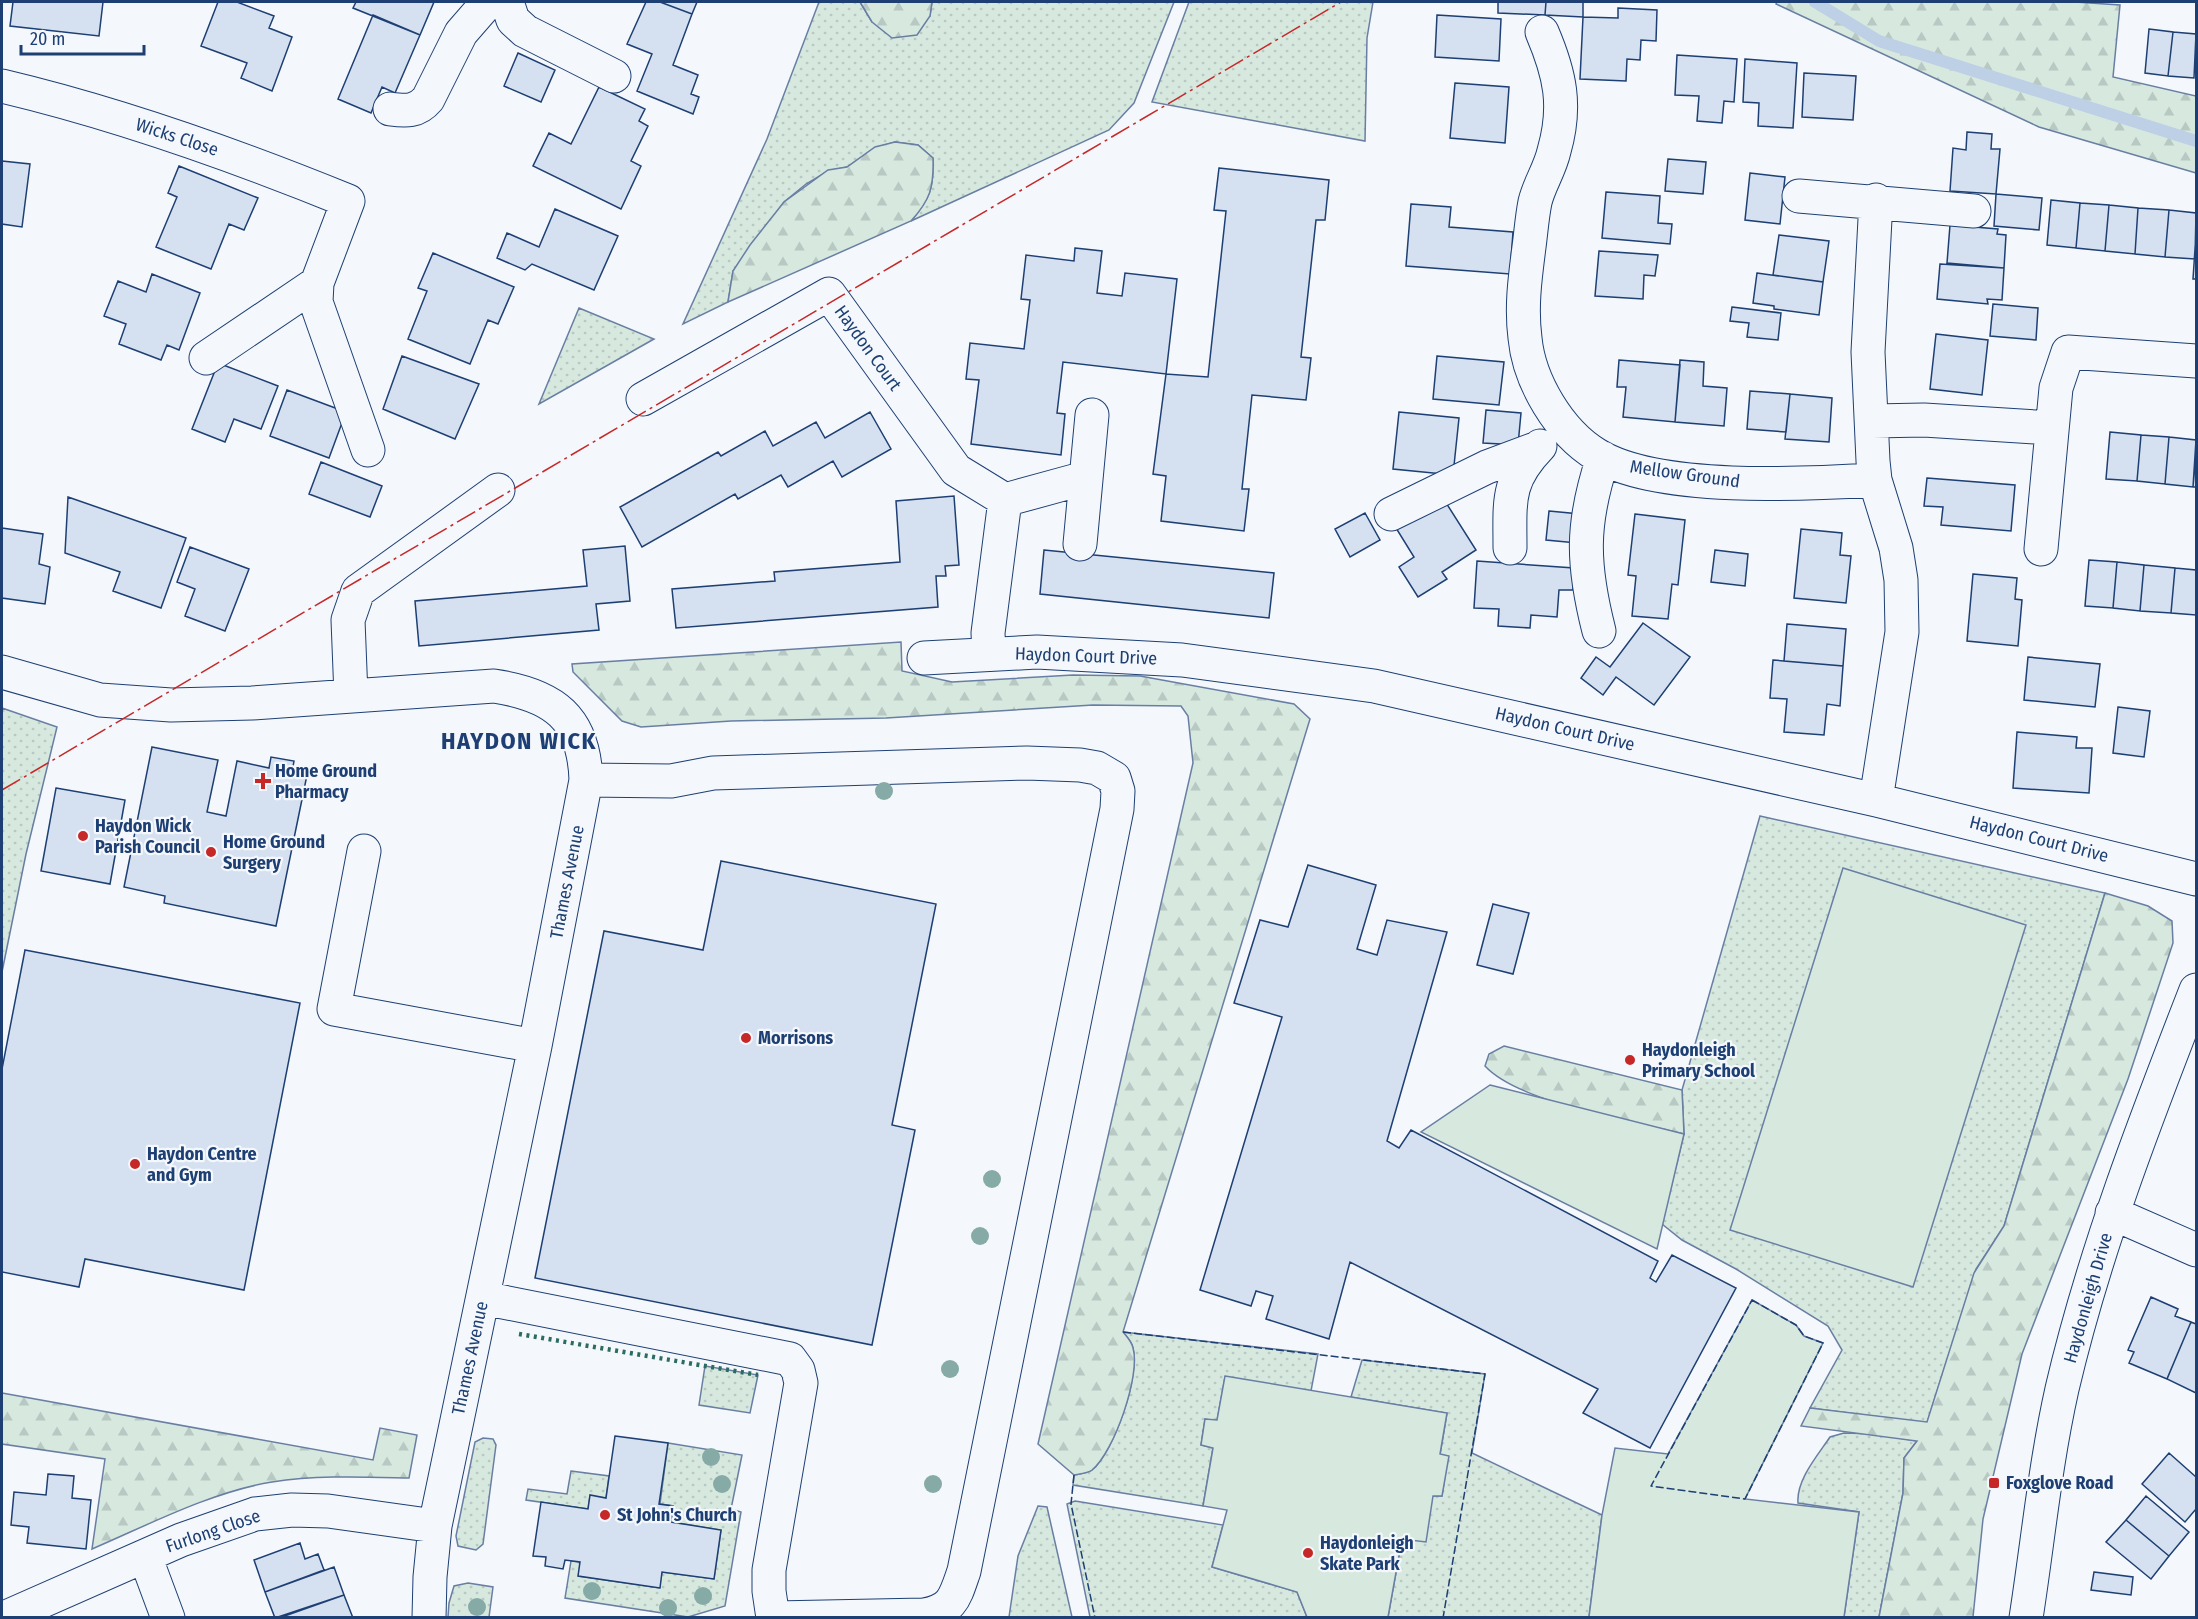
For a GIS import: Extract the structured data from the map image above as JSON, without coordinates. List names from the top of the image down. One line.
{"streets":{"street":["Wicks Close","Haydon Court","Mellow Ground","Haydon Court Drive","Thames Avenue","Haydonleigh Drive","Furlong Close"]},"crossings":[["Thames Avenue","Furlong Close"]],"districts":["HAYDON WICK"],"places":{"health":["Home Ground Pharmacy"],"other":["Haydon Wick Parish Council","Home Ground Surgery","Morrisons","Haydonleigh Primary School","Haydon Centre and Gym","St John's Church","Haydonleigh Skate Park"],"transit":["Foxglove Road"]},"scale_bar":"20 m"}
